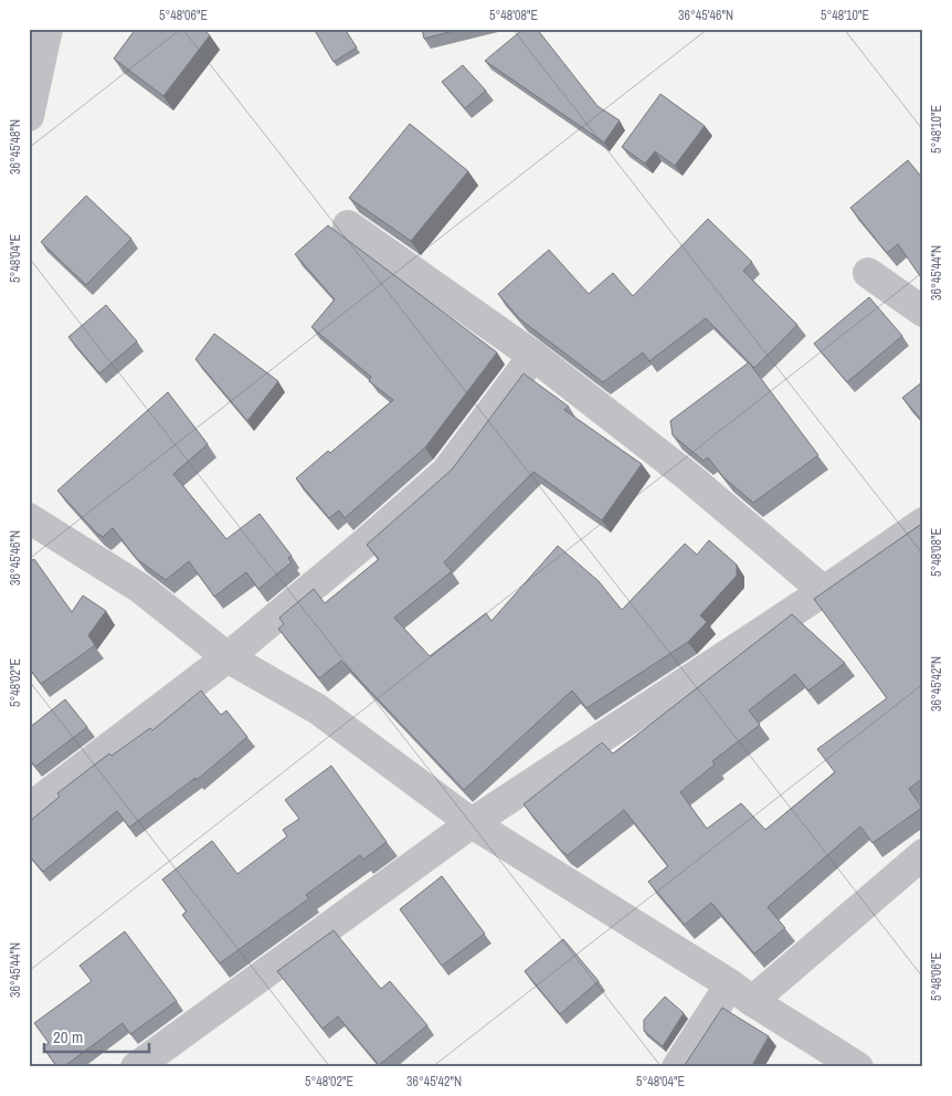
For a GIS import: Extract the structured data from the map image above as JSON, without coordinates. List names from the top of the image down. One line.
{"scale_bar":"20 m","coordinates":["5°48'06\"E","5°48'08\"E","36°45'46\"N","5°48'10\"E","36°45'48\"N","5°48'04\"E","36°45'44\"N","5°48'02\"E","36°45'42\"N"]}
